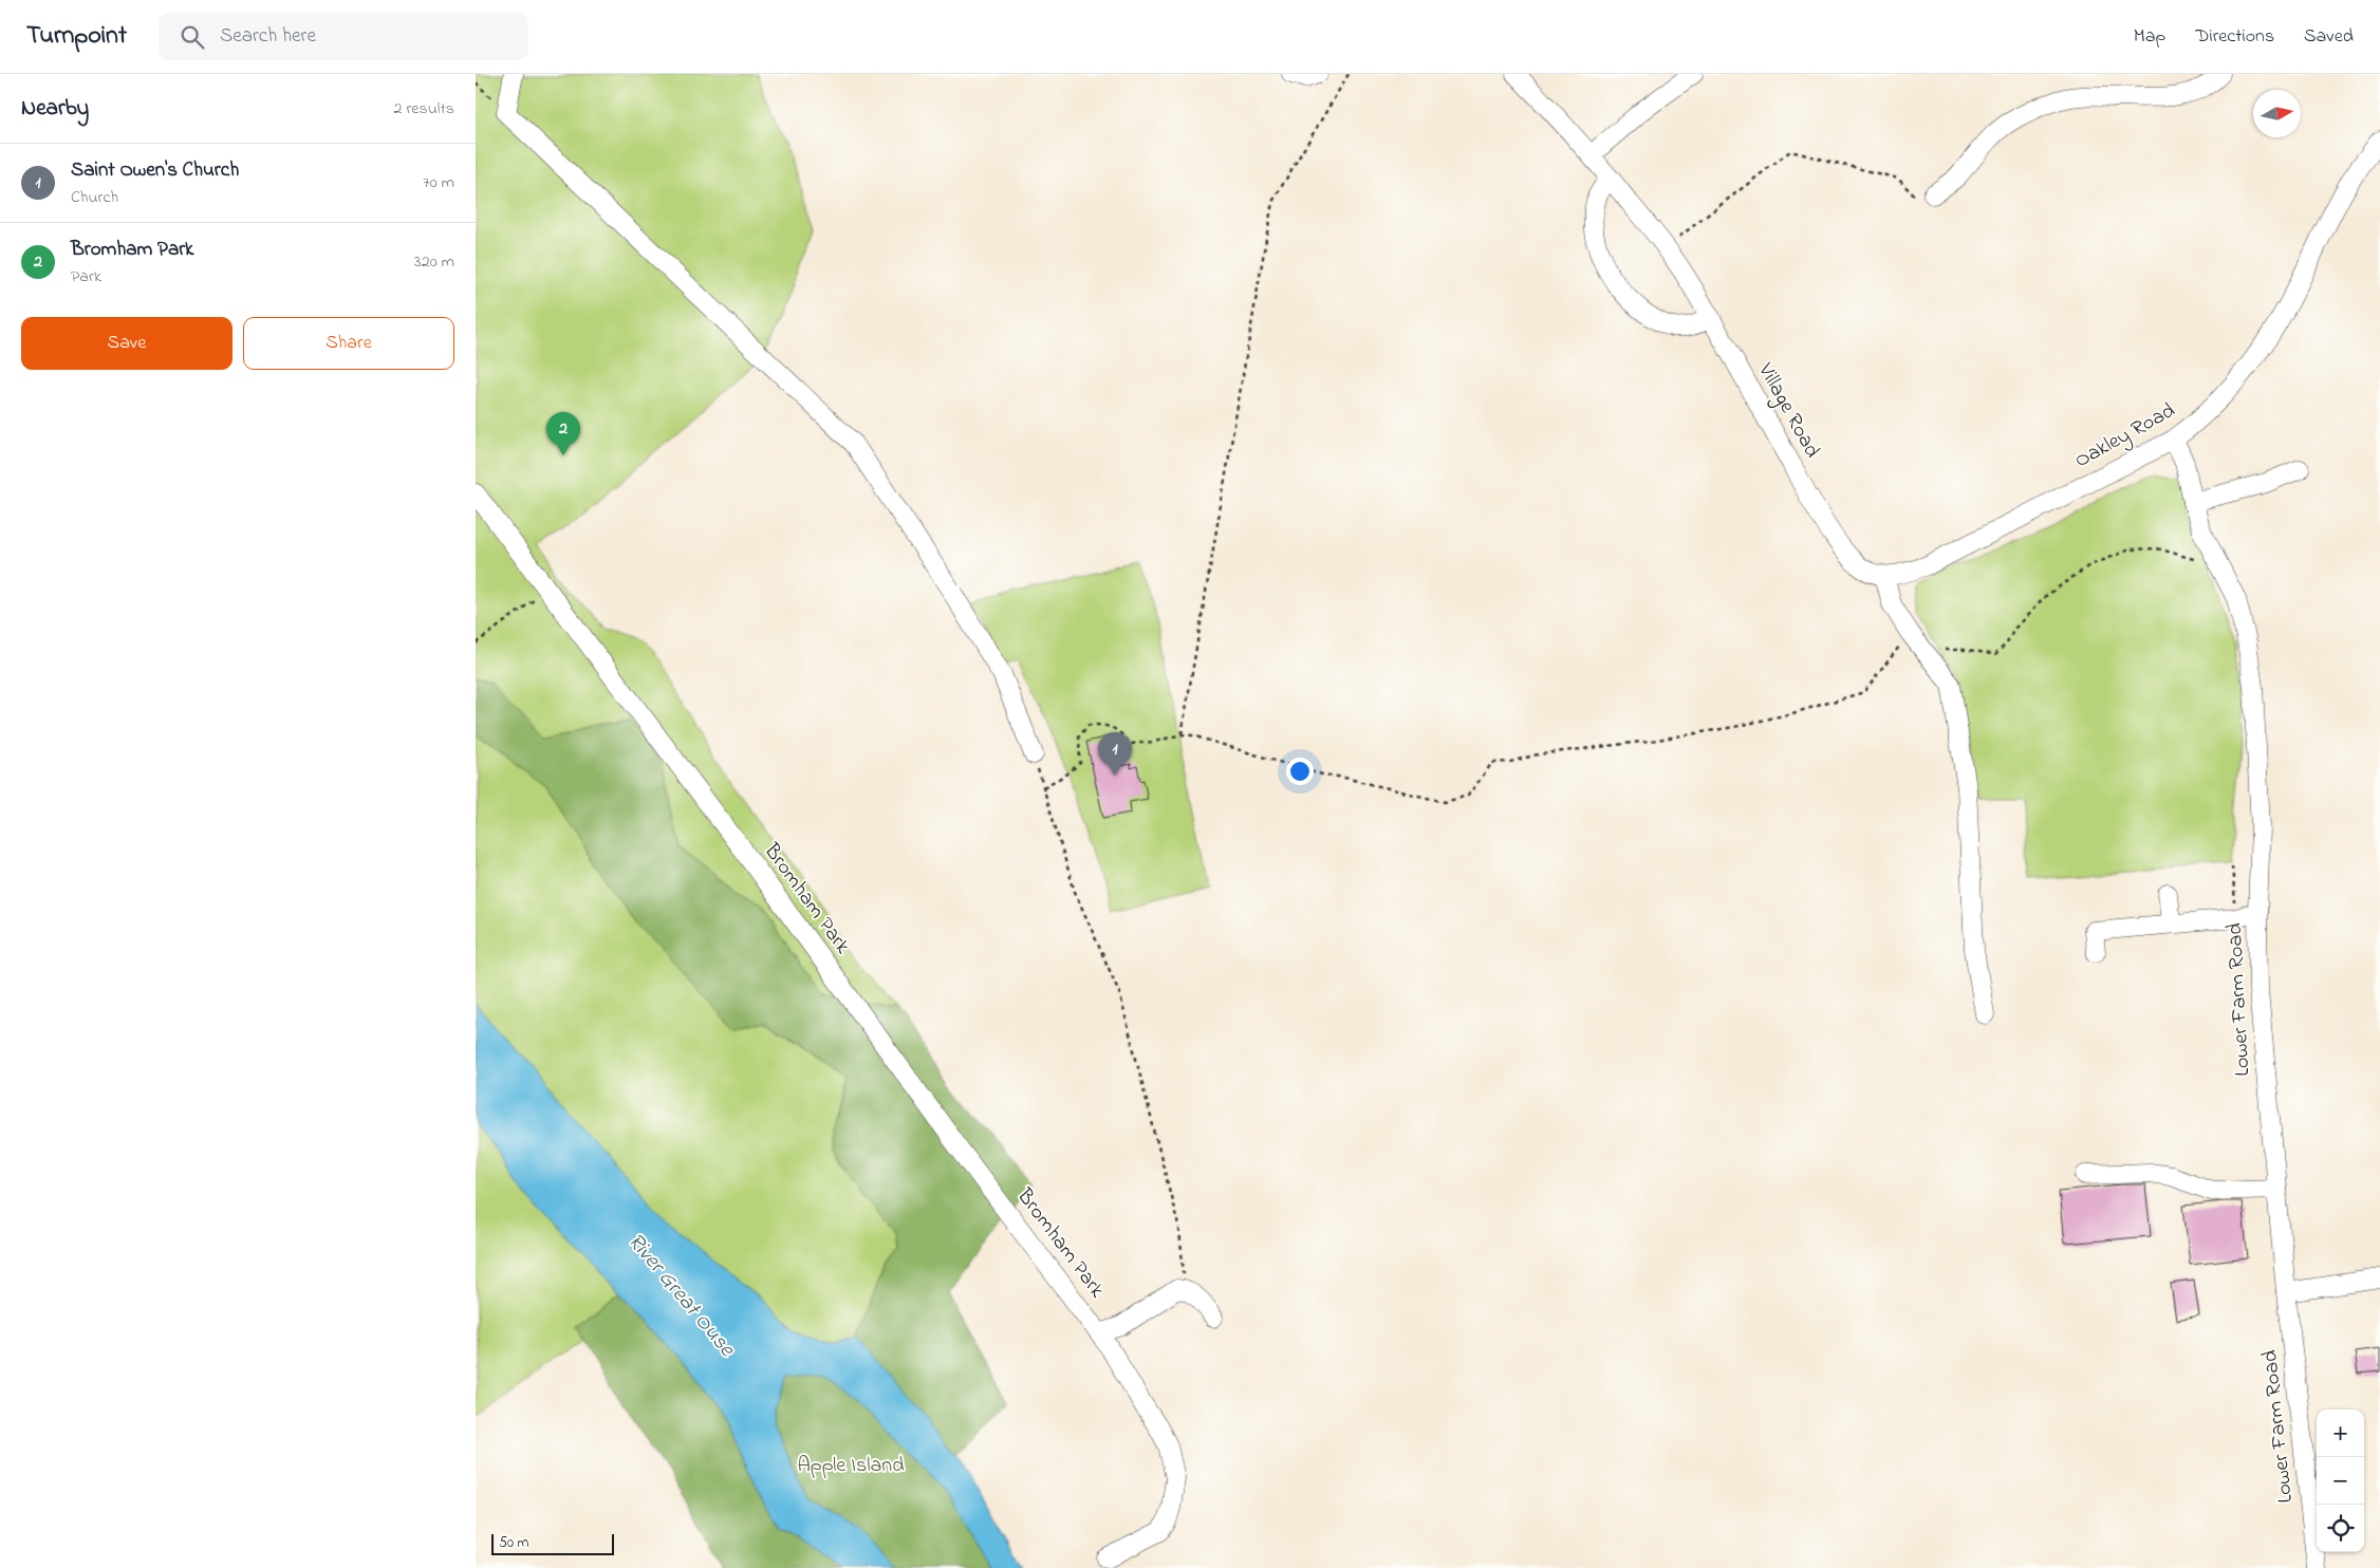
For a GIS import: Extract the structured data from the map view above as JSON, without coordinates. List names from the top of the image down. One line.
{"streets":{"street":["Village Road","Oakley Road","Bromham Park","Lower Farm Road"]},"crossings":[["Village Road","Oakley Road"],["Oakley Road","Lower Farm Road"]],"water":["River Great Ouse"],"parks":["Apple Island"],"scale_bar":"50 m","north":"right","page":{"header":"Turnpoint","search":"Search here","nav":["Map","Directions","Saved"],"heading":["Nearby","2 results"],"list":[{"mark":"1","name":"Saint Owen's Church","note":"Church","value":"70 m"},{"mark":"2","name":"Bromham Park","note":"Park","value":"320 m"}],"buttons":["Save","Share"],"pins":["2","1"],"map_buttons":["+","−"],"scale":"50 m"}}
